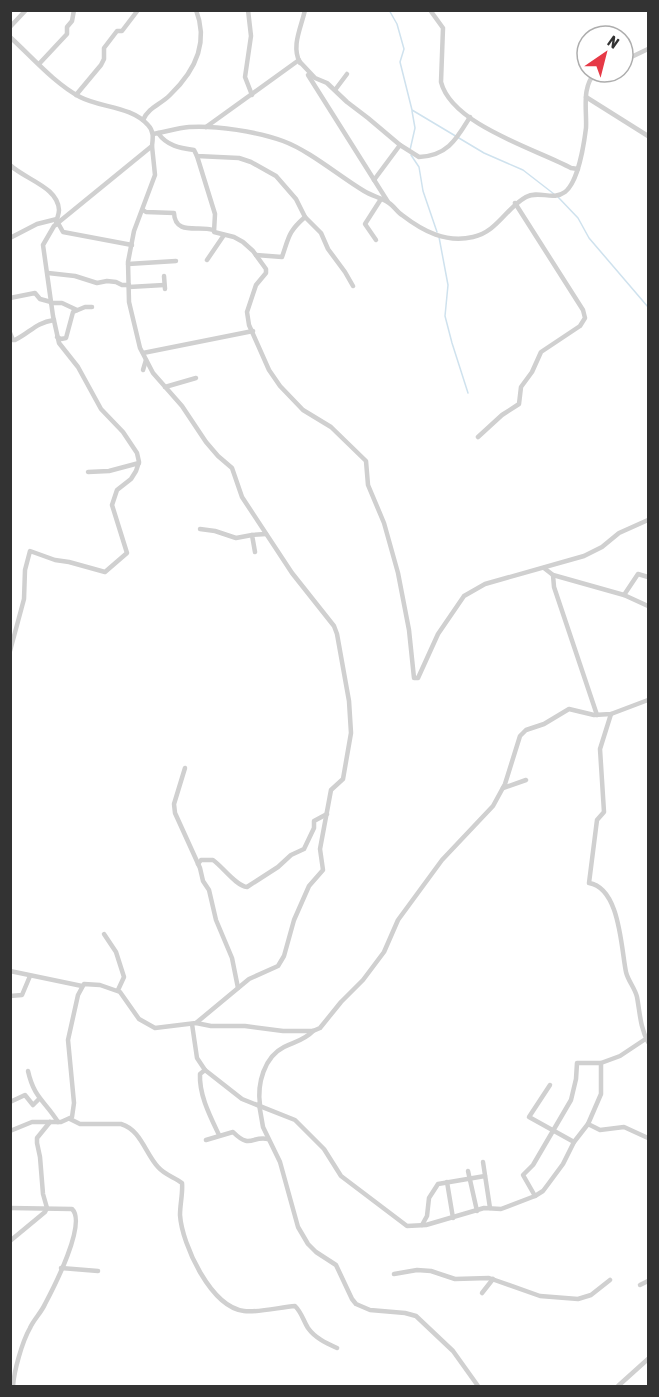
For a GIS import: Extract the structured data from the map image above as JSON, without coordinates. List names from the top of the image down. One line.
{"north":"top right"}
